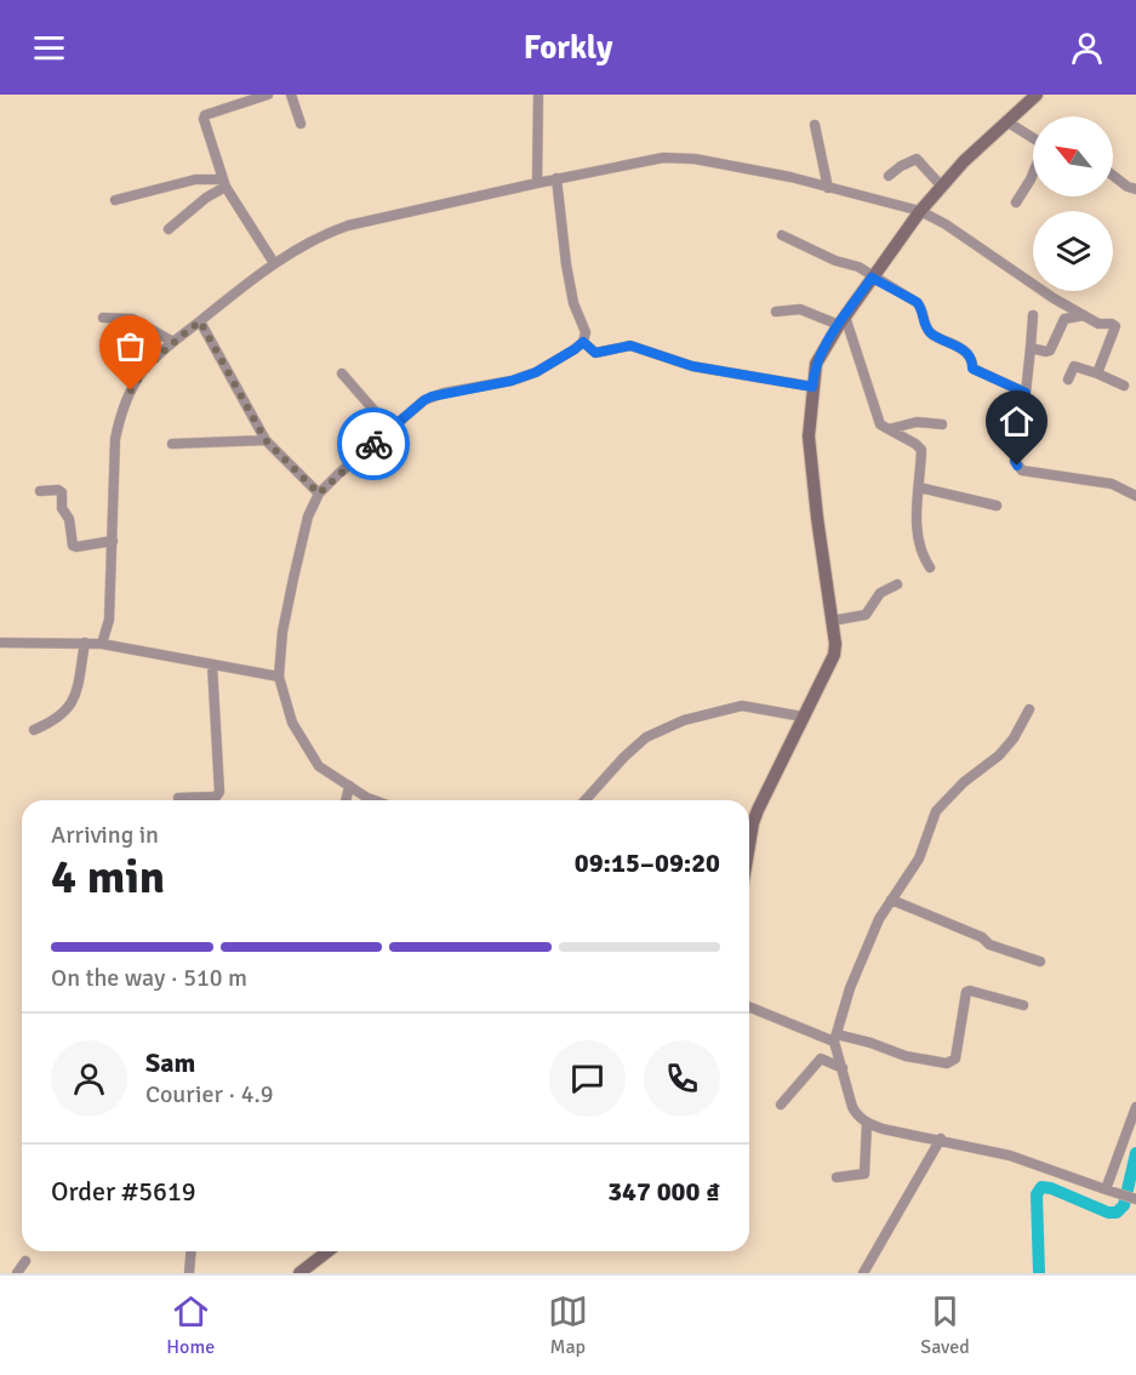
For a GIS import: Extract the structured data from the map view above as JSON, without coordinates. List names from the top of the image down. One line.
{"north":"top left","page":{"header":"Forkly","heading":["4 min","Arriving in","09:15–09:20"],"panel":["Sam","Courier · 4.9","Order #5619","347 000 ₫"],"bar":"On the way · 510 m","tabs":["Home","Map","Saved"]}}
